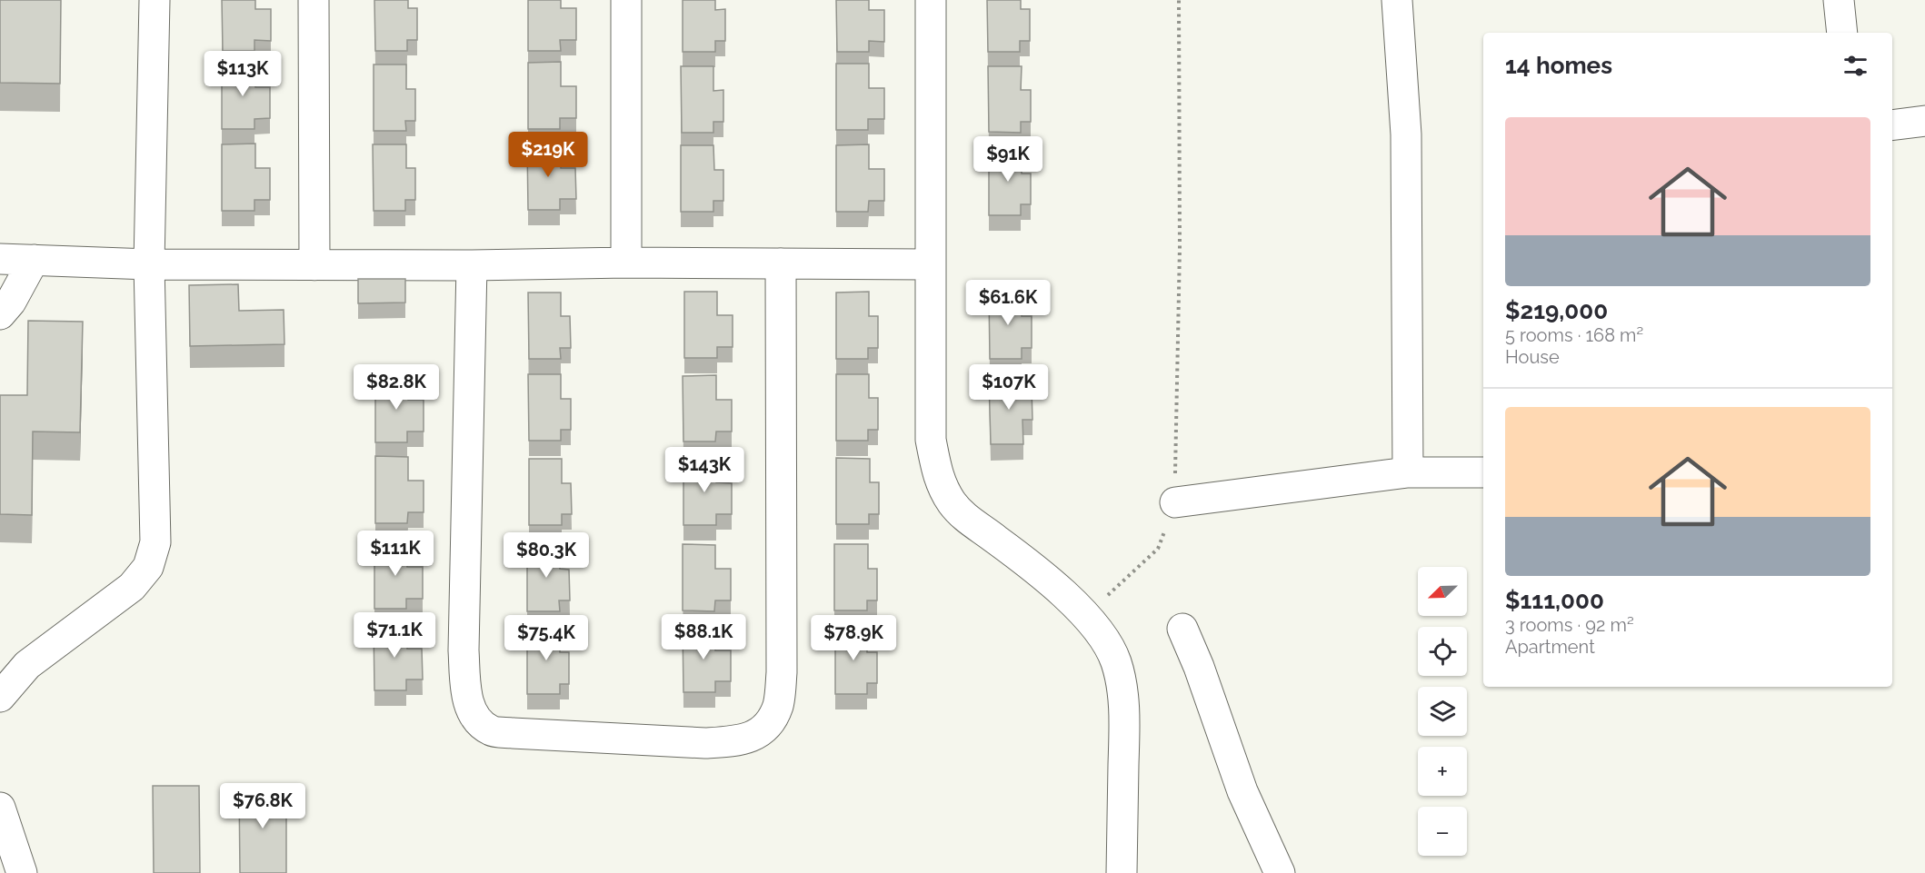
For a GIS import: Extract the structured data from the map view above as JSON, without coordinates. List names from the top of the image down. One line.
{"north":"bottom left","page":{"heading":"14 homes","price":["$113K","$219K","$91K","$61.6K","$82.8K","$107K","$143K","$111K","$80.3K","$71.1K","$88.1K","$75.4K","$78.9K","$76.8K"],"list":[{"name":"$219,000","note":"5 rooms · 168 m² · House"},{"name":"$111,000","note":"3 rooms · 92 m² · Apartment"}],"map_buttons":["+","−"]}}
